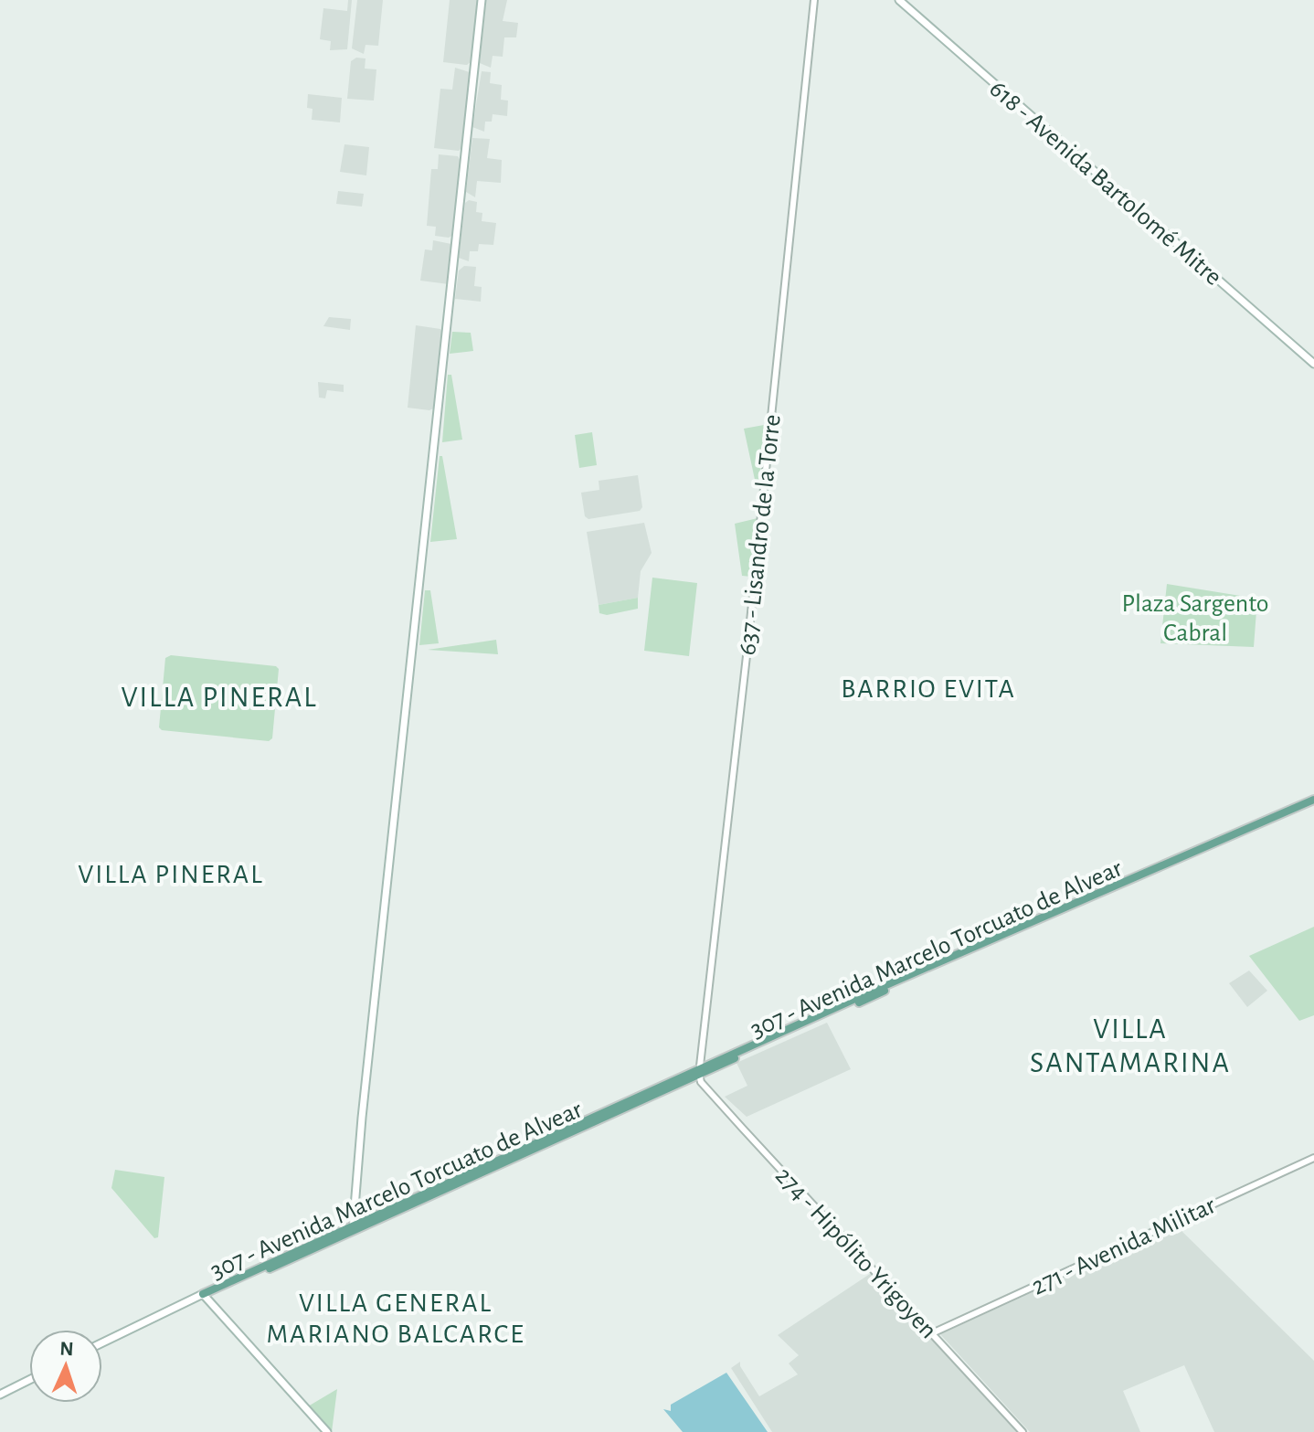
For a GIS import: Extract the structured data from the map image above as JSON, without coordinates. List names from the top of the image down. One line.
{"streets":{"main road":["618 - Avenida Bartolomé Mitre","307 - Avenida Marcelo Torcuato de Alvear"],"street":["637 - Lisandro de la Torre","271 - Avenida Militar","274 - Hipólito Yrigoyen"]},"crossings":[["637 - Lisandro de la Torre","307 - Avenida Marcelo Torcuato de Alvear"],["637 - Lisandro de la Torre","274 - Hipólito Yrigoyen"],["307 - Avenida Marcelo Torcuato de Alvear","274 - Hipólito Yrigoyen"],["271 - Avenida Militar","274 - Hipólito Yrigoyen"]],"districts":["BARRIO EVITA","VILLA PINERAL","VILLA PINERAL","VILLA SANTAMARINA","VILLA GENERAL MARIANO BALCARCE"],"parks":["Plaza Sargento Cabral"],"north":"top"}
